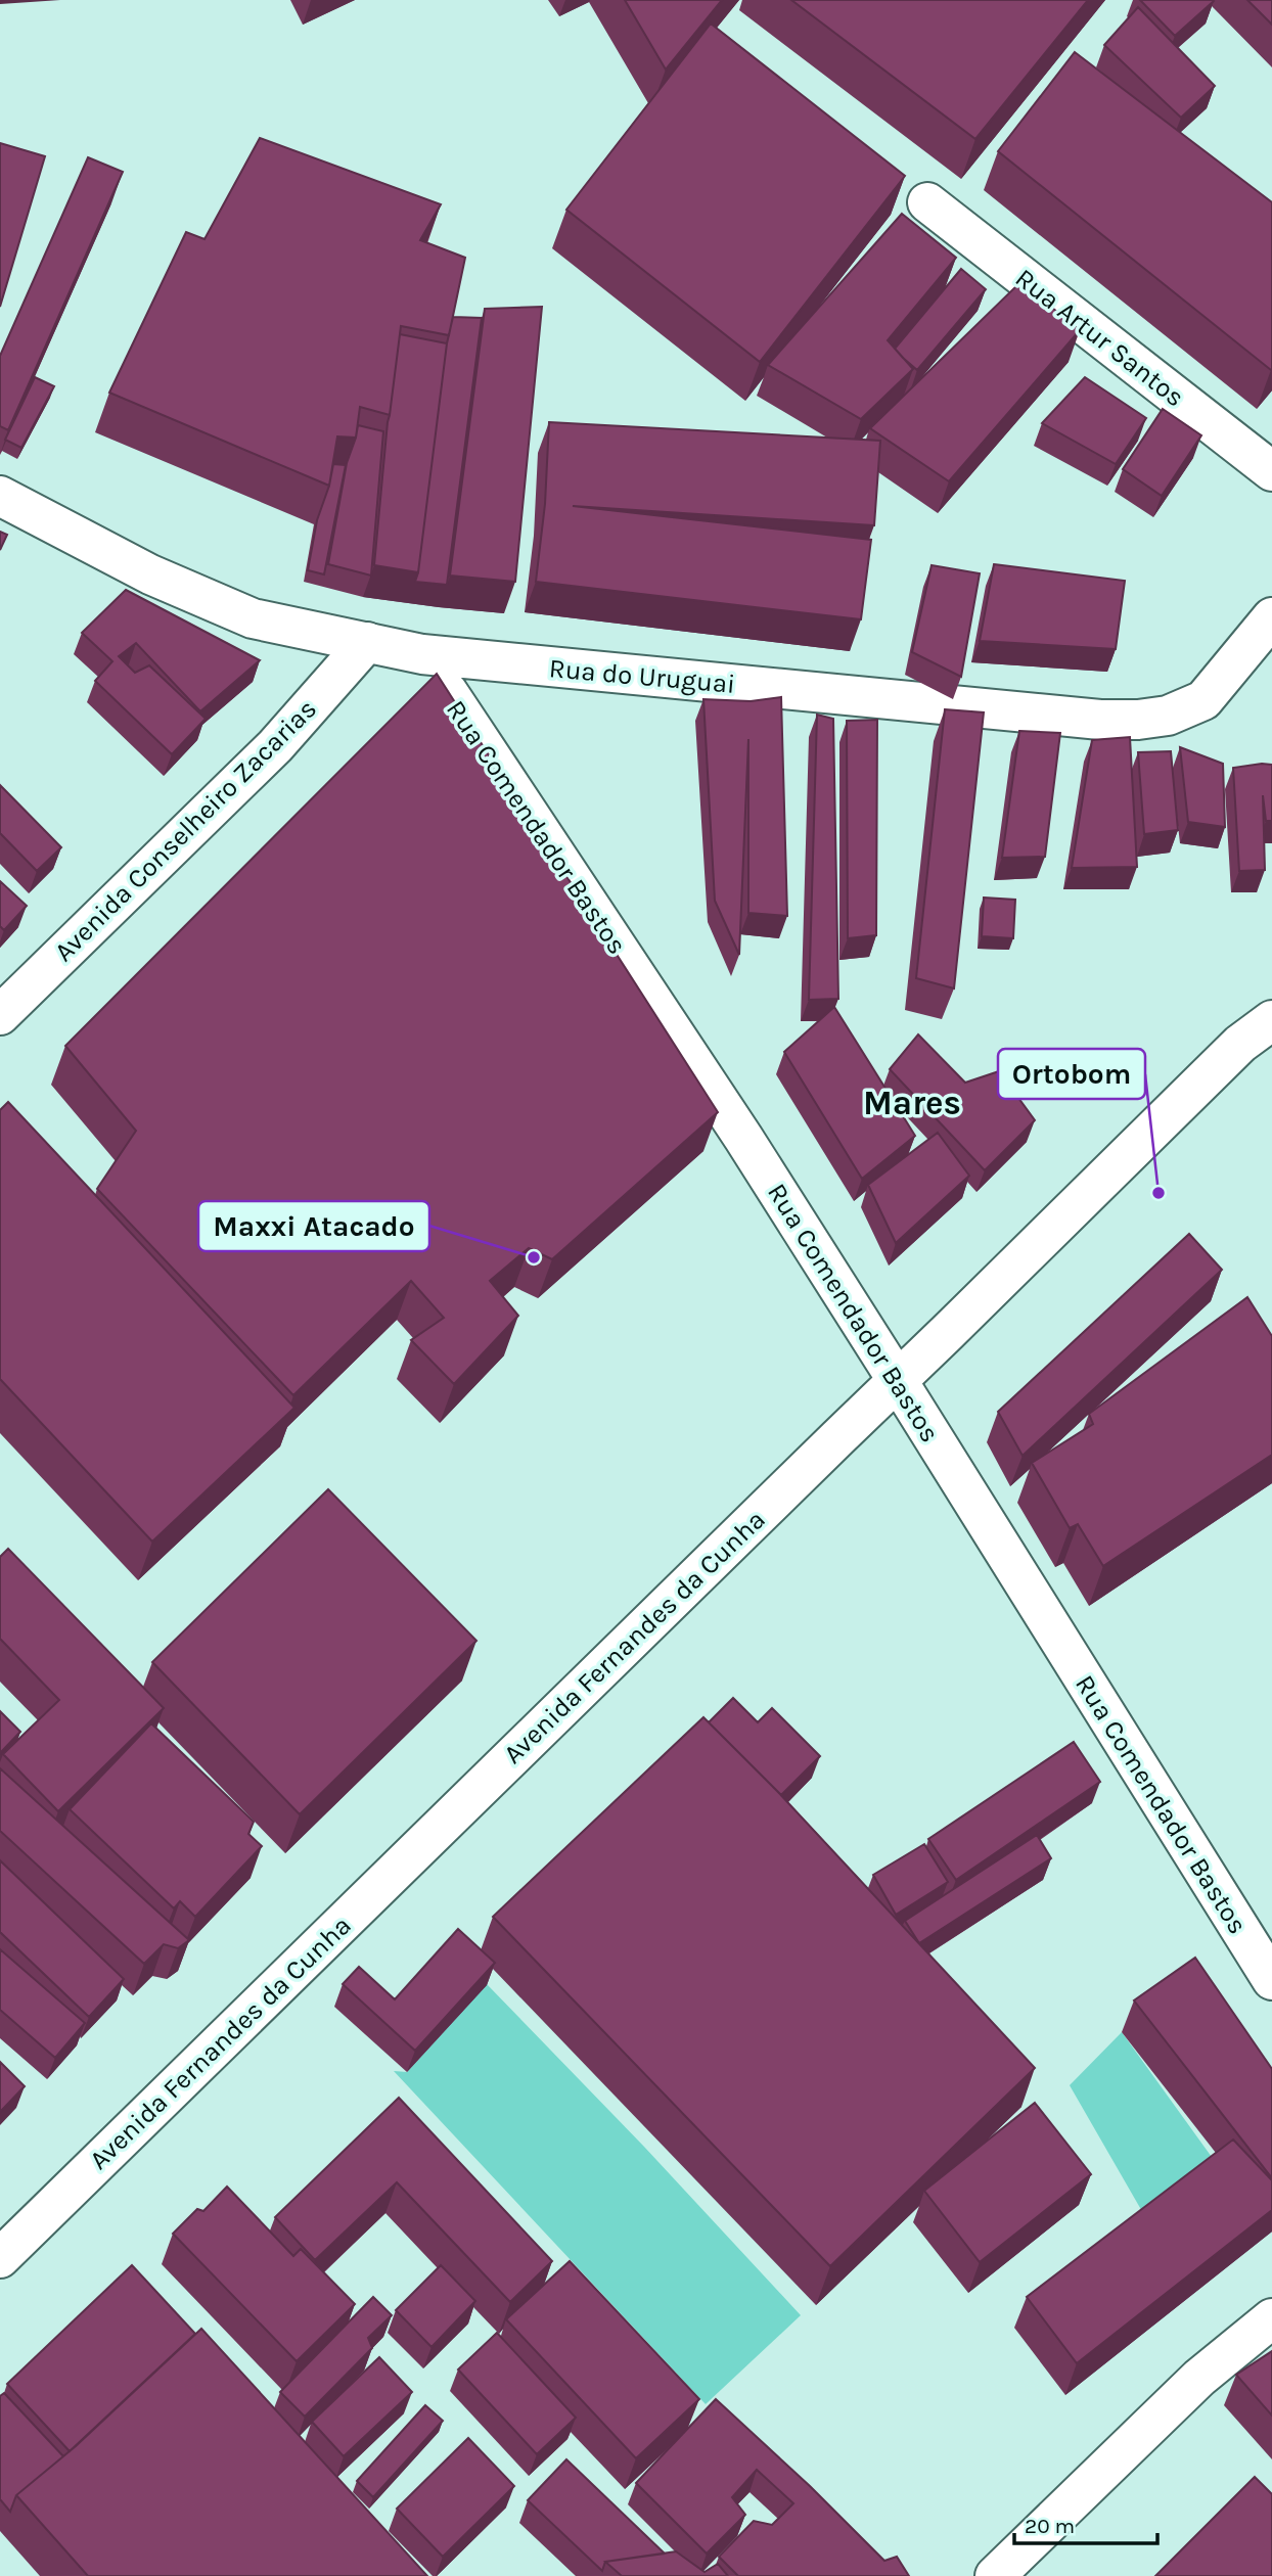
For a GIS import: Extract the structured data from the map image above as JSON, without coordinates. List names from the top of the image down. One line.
{"streets":{"street":["Rua Artur Santos","Rua do Uruguai","Rua Comendador Bastos","Avenida Conselheiro Zacarias","Avenida Fernandes da Cunha"]},"crossings":[["Rua do Uruguai","Rua Comendador Bastos"],["Rua do Uruguai","Avenida Conselheiro Zacarias"],["Rua Comendador Bastos","Avenida Fernandes da Cunha"]],"districts":["Mares"],"places":["Ortobom","Maxxi Atacado"],"scale_bar":"20 m"}
